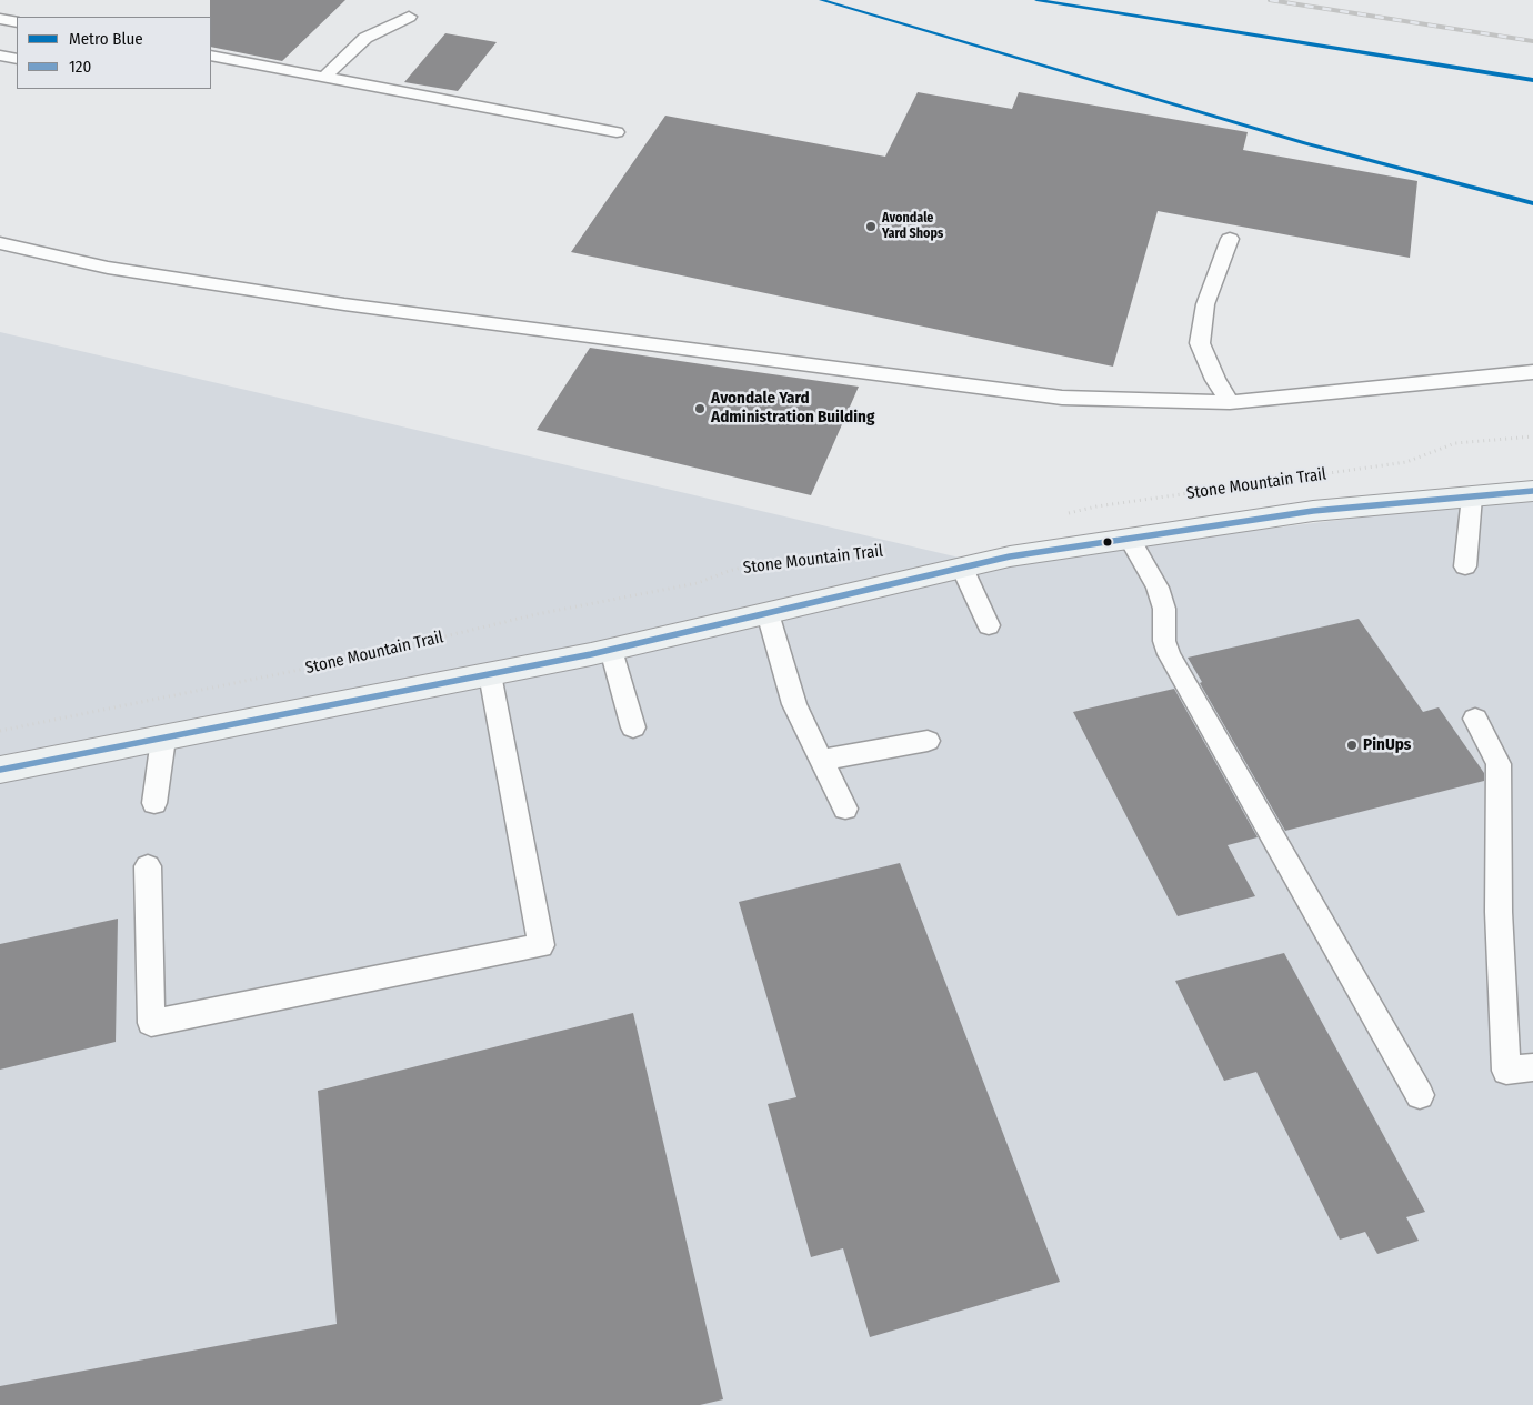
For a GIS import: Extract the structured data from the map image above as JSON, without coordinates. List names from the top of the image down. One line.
{"streets":{"path":["Stone Mountain Trail"]},"places":["Avondale Yard Shops","Avondale Yard Administration Building","PinUps"],"lines":["metro line Blue","transit line 120"],"legend":["Metro Blue","120"]}
